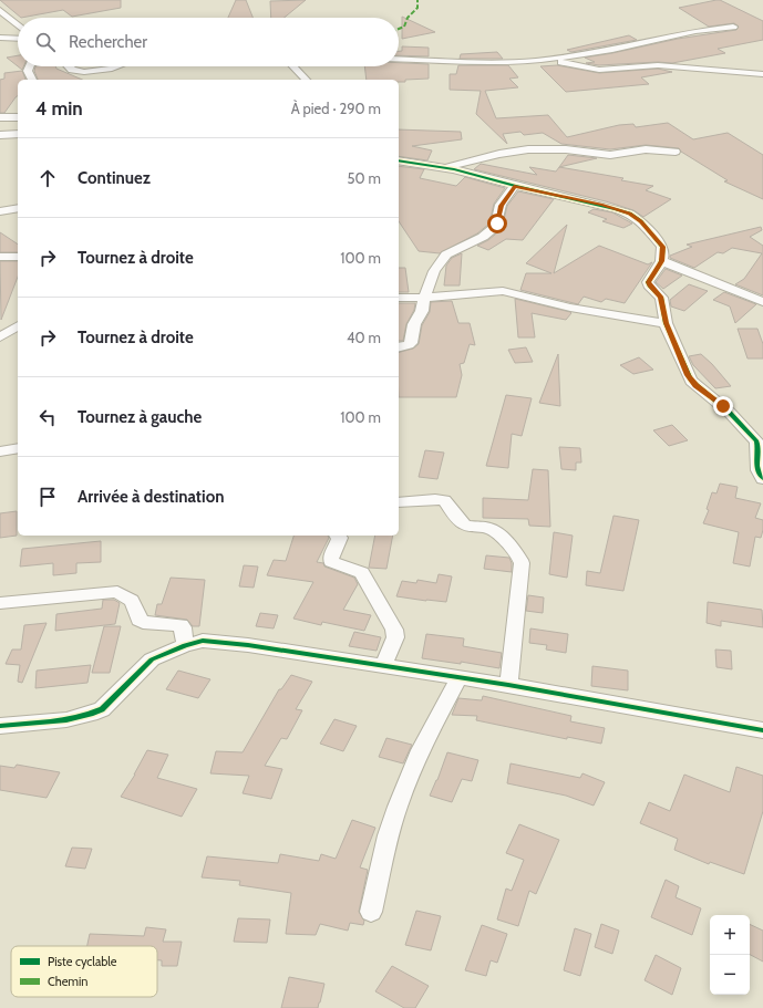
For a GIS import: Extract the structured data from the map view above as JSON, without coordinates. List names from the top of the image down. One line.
{"legend":["Piste cyclable","Chemin"],"page":{"search":"Rechercher","heading":["4 min","À pied · 290 m"],"list":[["Continuez","50 m"],["Tournez à droite","100 m"],["Tournez à droite","40 m"],["Tournez à gauche","100 m"],"Arrivée à destination"],"map_buttons":["+","−"]}}
